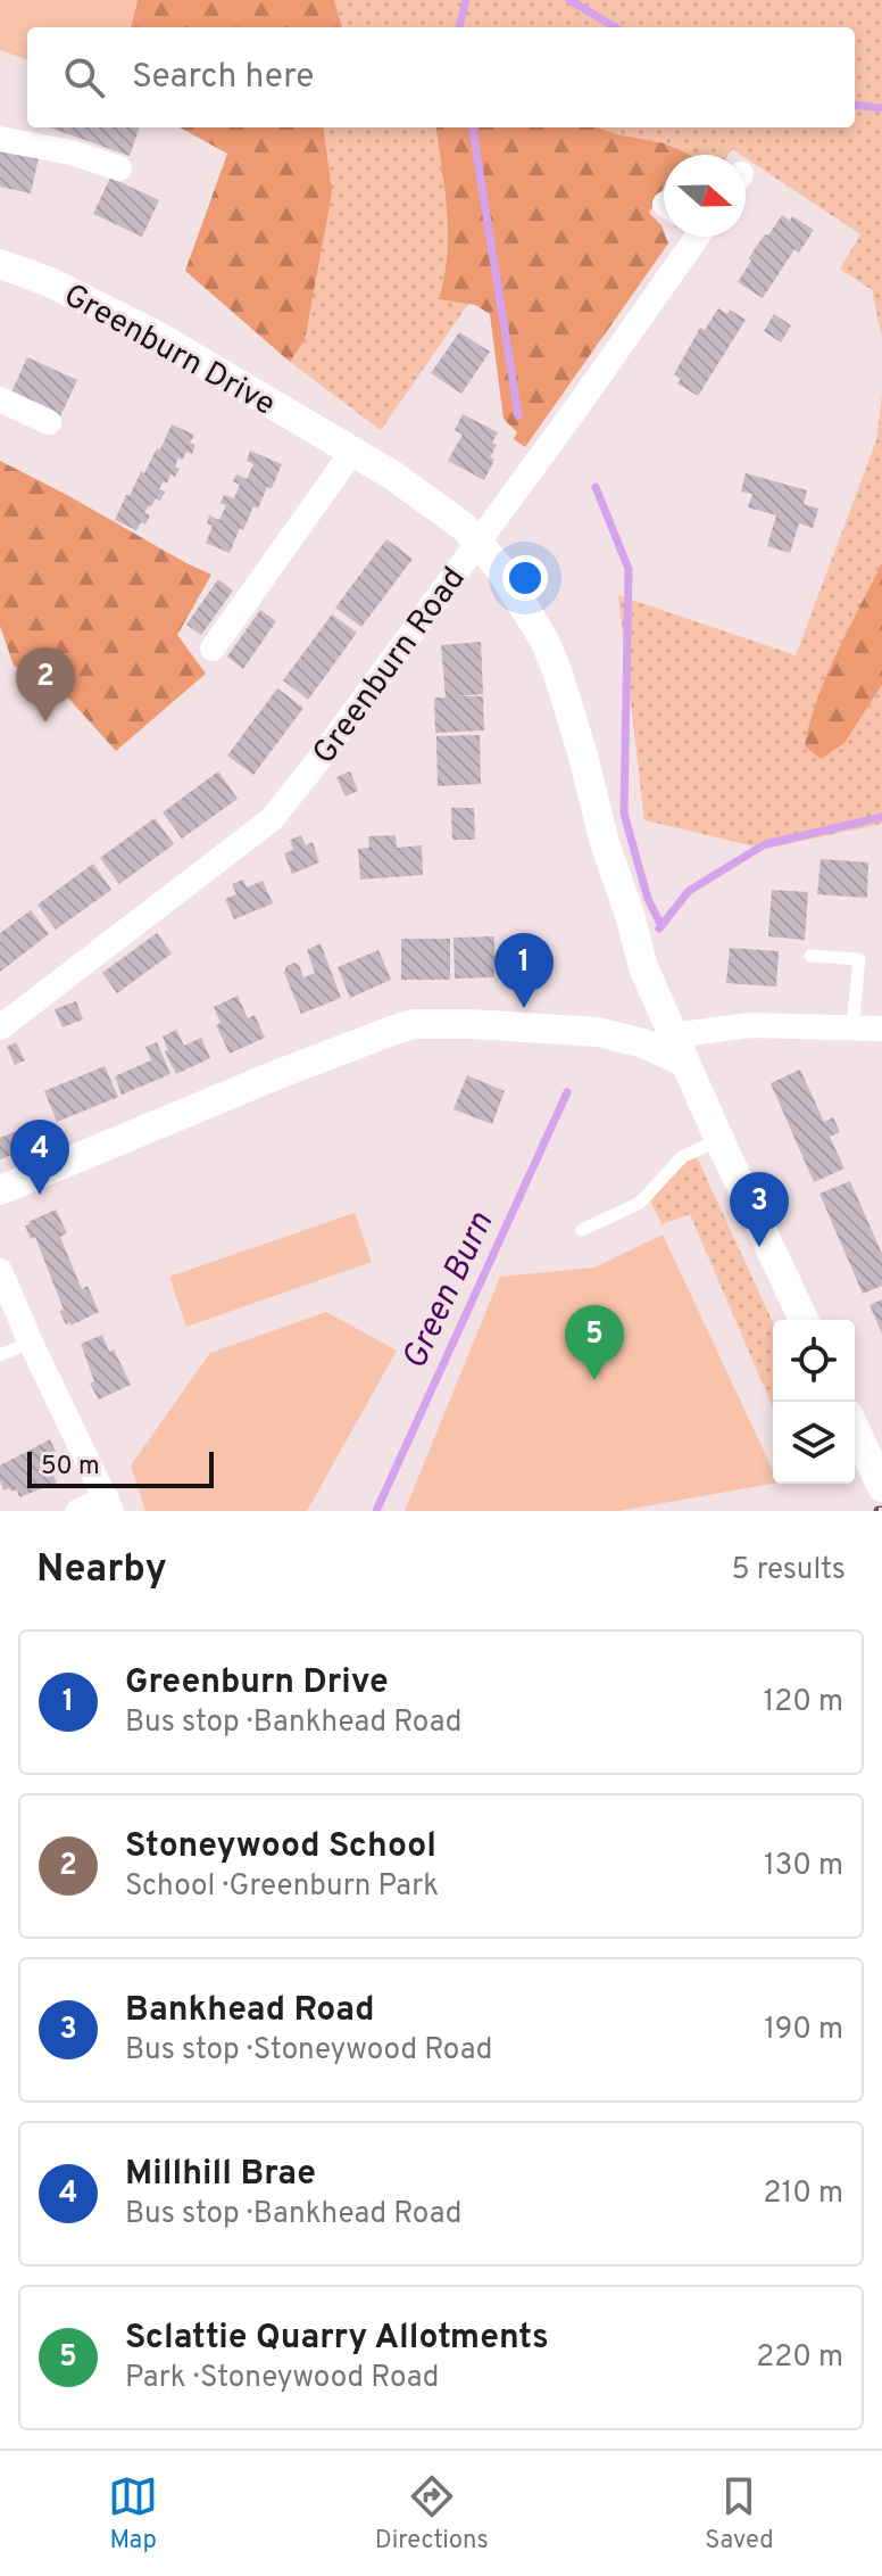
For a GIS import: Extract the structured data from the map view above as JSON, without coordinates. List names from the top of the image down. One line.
{"streets":{"street":["Greenburn Drive","Greenburn Road"]},"crossings":[["Greenburn Drive","Greenburn Road"]],"water":["Green Burn"],"scale_bar":"50 m","north":"right","page":{"search":"Search here","pins":["2","1","4","3","5"],"scale":"50 m","heading":["Nearby","5 results"],"list":[{"mark":"1","name":"Greenburn Drive","note":"Bus stop · Bankhead Road","value":"120 m"},{"mark":"2","name":"Stoneywood School","note":"School · Greenburn Park","value":"130 m"},{"mark":"3","name":"Bankhead Road","note":"Bus stop · Stoneywood Road","value":"190 m"},{"mark":"4","name":"Millhill Brae","note":"Bus stop · Bankhead Road","value":"210 m"},{"mark":"5","name":"Sclattie Quarry Allotments","note":"Park · Stoneywood Road","value":"220 m"}],"nav":["Map","Directions","Saved"]}}
